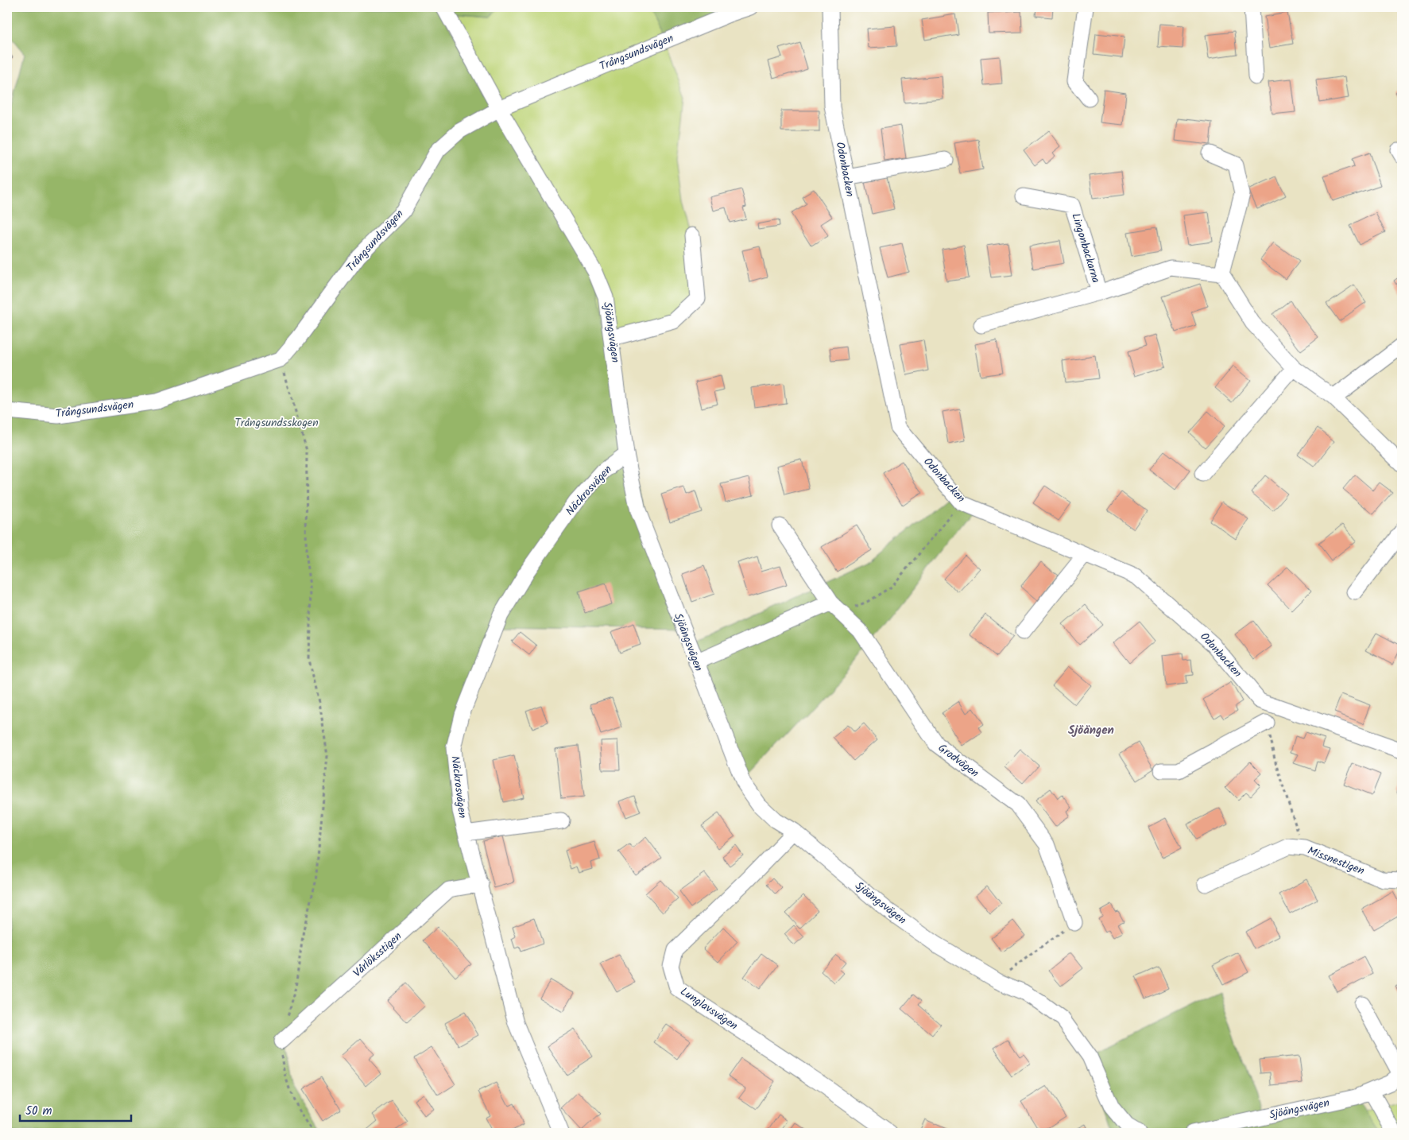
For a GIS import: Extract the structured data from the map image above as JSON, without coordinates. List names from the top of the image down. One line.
{"streets":{"street":["Trångsundsvägen","Odonbacken","Lingonbackarna","Sjöängsvägen","Näckrosvägen","Grodvägen","Missnestigen","Vårlöksstigen","Lunglavsvägen"]},"crossings":[["Trångsundsvägen","Sjöängsvägen"],["Sjöängsvägen","Näckrosvägen"],["Sjöängsvägen","Lunglavsvägen"],["Näckrosvägen","Vårlöksstigen"]],"districts":["Sjöängen"],"parks":["Trångsundsskogen"],"scale_bar":"50 m"}
